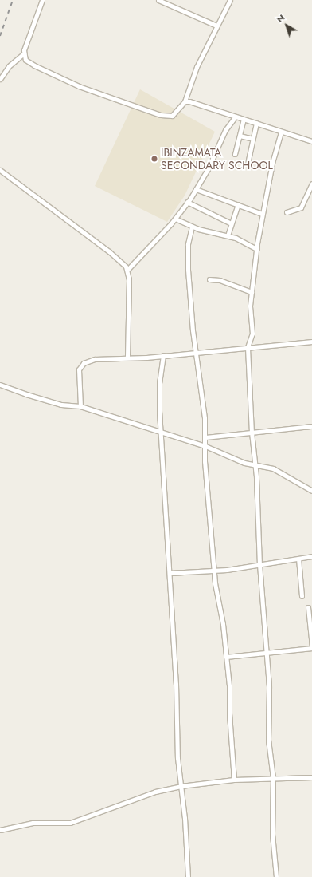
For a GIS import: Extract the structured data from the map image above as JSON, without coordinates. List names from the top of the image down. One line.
{"places":["IBINZAMATA SECONDARY SCHOOL"],"north":"top left"}
